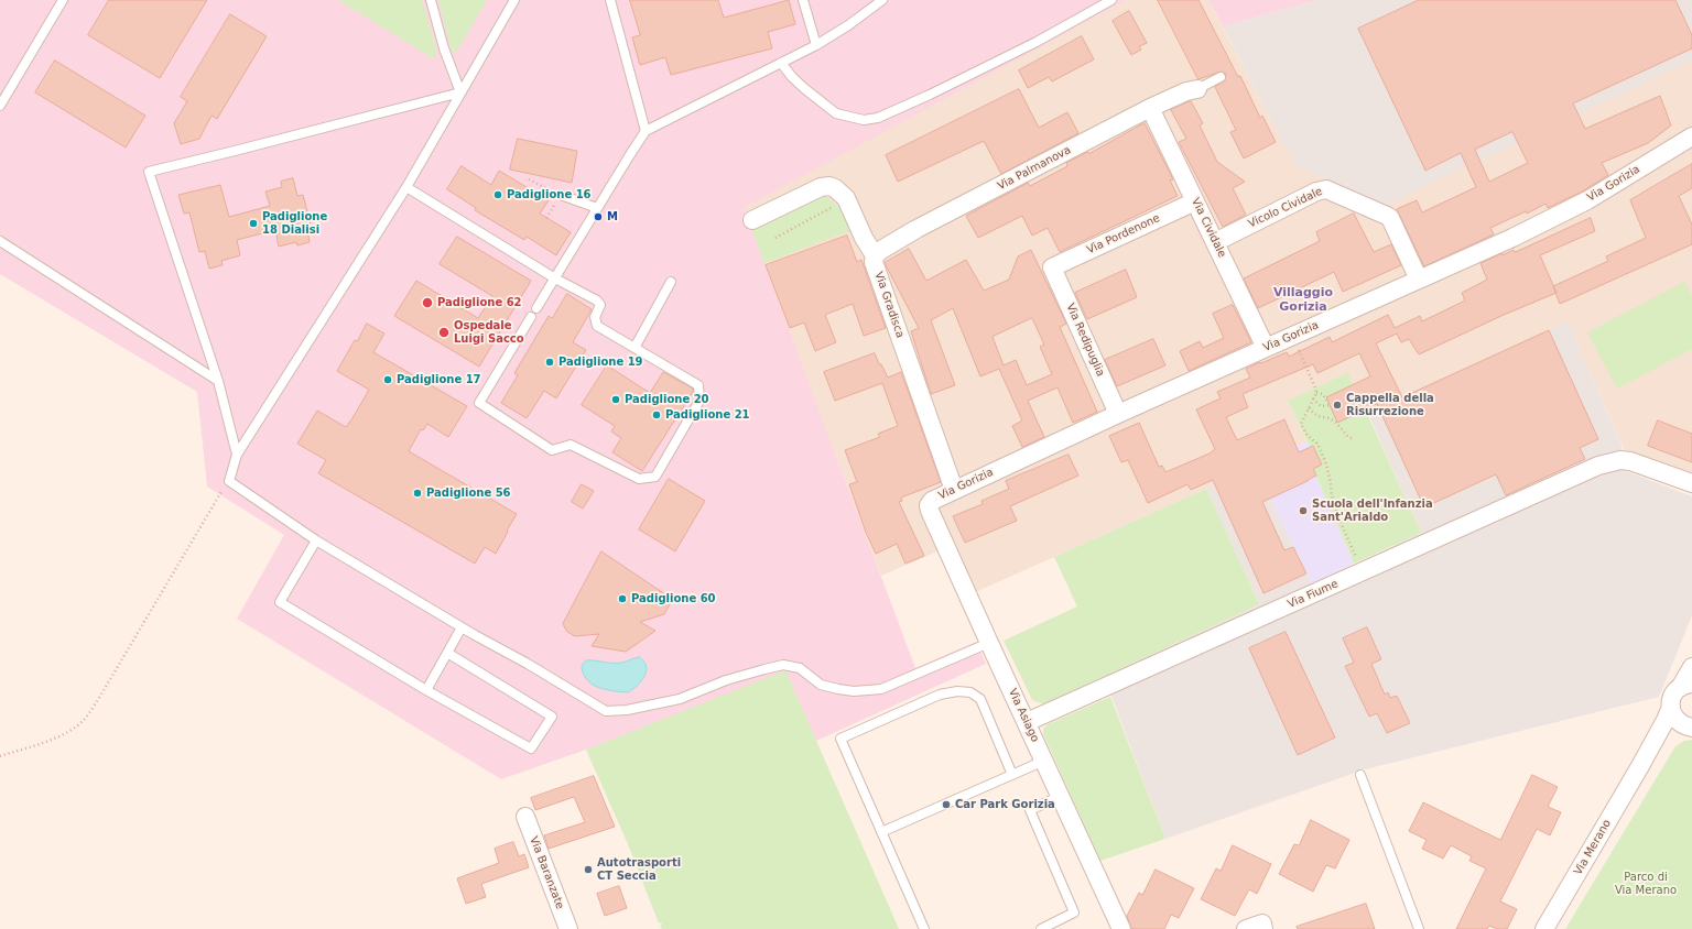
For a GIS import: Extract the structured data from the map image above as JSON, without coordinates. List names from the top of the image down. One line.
{"streets":{"street":["Via Palmanova","Via Gorizia","Vicolo Cividale","Via Cividale","Via Pordenone","Via Gradisca","Via Redipuglia","Via Fiume","Via Asiago","Via Merano","Via Baranzate"]},"crossings":[["Via Palmanova","Via Cividale"],["Via Palmanova","Via Gradisca"],["Via Gorizia","Vicolo Cividale"],["Via Gorizia","Via Cividale"],["Via Gorizia","Via Gradisca"],["Via Gorizia","Via Redipuglia"],["Via Gorizia","Via Asiago"],["Vicolo Cividale","Via Cividale"],["Via Cividale","Via Pordenone"],["Via Pordenone","Via Redipuglia"],["Via Fiume","Via Asiago"]],"districts":["Villaggio Gorizia"],"parks":["Parco di Via Merano"],"places":["Padiglione 16","M","Padiglione 18 Dialisi","Padiglione 62","Ospedale Luigi Sacco","Padiglione 19","Padiglione 17","Padiglione 20","Cappella della Risurrezione","Padiglione 21","Padiglione 56","Scuola dell'Infanzia Sant'Arialdo","Padiglione 60","Car Park Gorizia","Autotrasporti CT Seccia"]}
